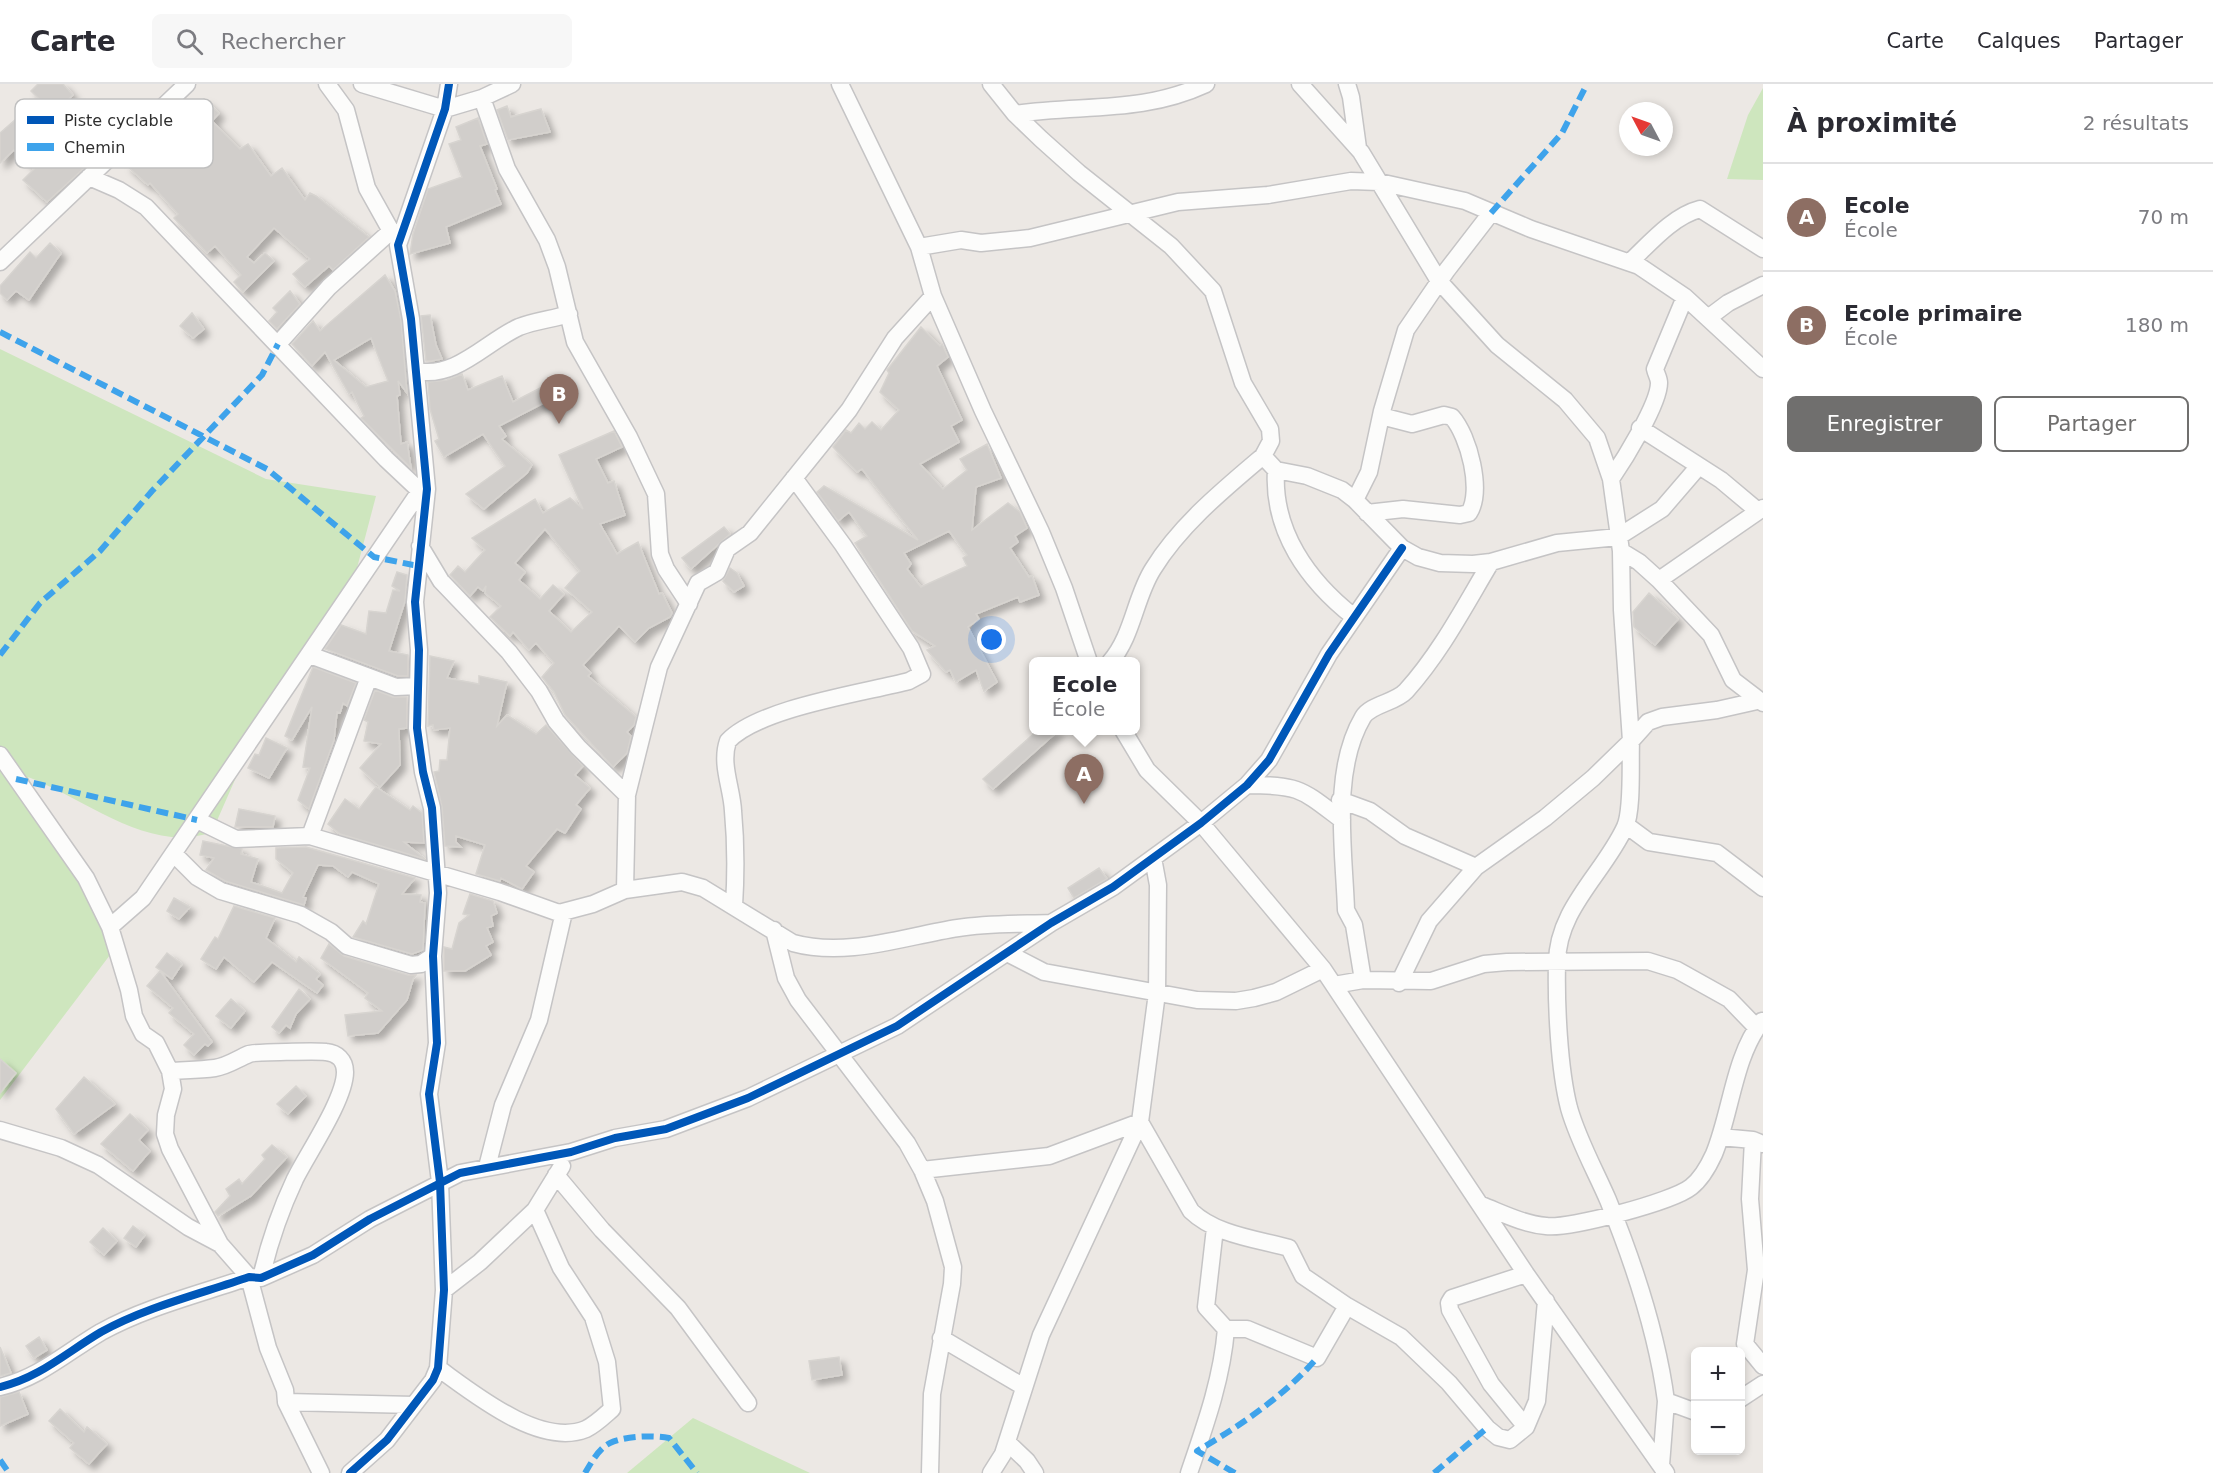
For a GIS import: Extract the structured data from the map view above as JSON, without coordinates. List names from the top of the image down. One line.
{"legend":["Piste cyclable","Chemin"],"north":"top left","page":{"header":"Carte","search":"Rechercher","nav":["Carte","Calques","Partager"],"heading":["À proximité","2 résultats"],"list":[{"mark":"A","name":"Ecole","note":"École","value":"70 m"},{"mark":"B","name":"Ecole primaire","note":"École","value":"180 m"}],"pins":["B","A"],"buttons":["Enregistrer","Partager"],"popup":["Ecole","École"],"map_buttons":["+","−"]}}
